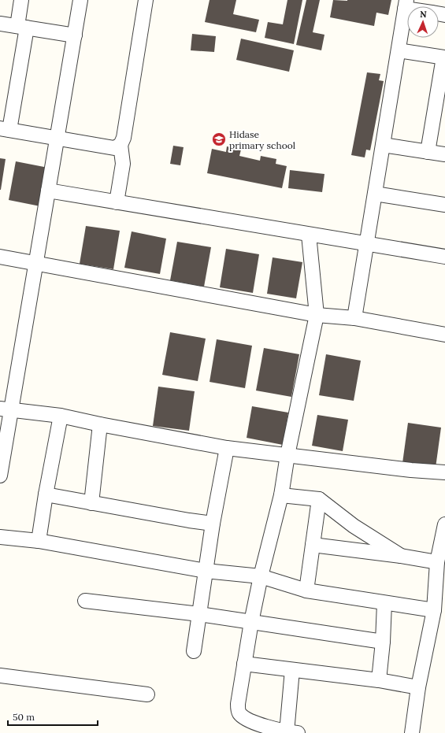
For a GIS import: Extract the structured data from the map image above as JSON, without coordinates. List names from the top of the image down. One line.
{"places":{"school or university":["Hidase primary school"]},"scale_bar":"50 m","north":"top"}
